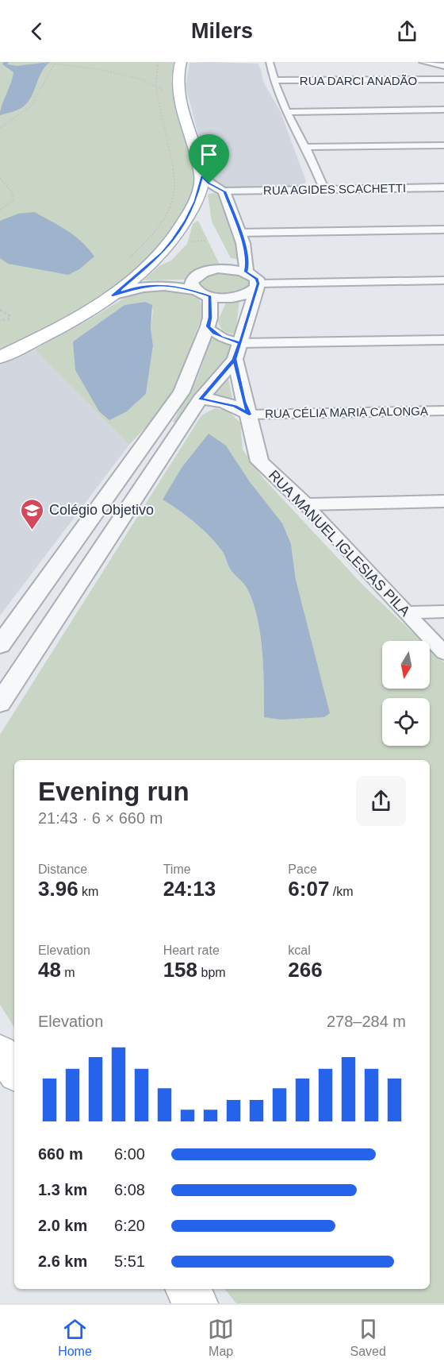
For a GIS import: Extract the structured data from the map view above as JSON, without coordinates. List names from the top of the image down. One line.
{"streets":{"street":["RUA DARCI ANADÃO","RUA AGIDES SCACHETTI","RUA CÉLIA MARIA CALONGA","RUA MANUEL IGLESIAS PILA"]},"crossings":[["RUA CÉLIA MARIA CALONGA","RUA MANUEL IGLESIAS PILA"]],"places":{"school or university":["Colégio Objetivo"]},"north":"bottom","page":{"header":"Milers","heading":["Evening run","21:43 · 6 × 660 m"],"stats":[["Distance","3.96 km"],["Time","24:13"],["Pace","6:07 /km"],["Elevation","48 m"],["Heart rate","158 bpm"],["kcal","266"]],"chart":["Elevation","278–284 m"],"list":[{"name":"660 m","note":"6:00"},{"name":"1.3 km","note":"6:08"},{"name":"2.0 km","note":"6:20"},{"name":"2.6 km","note":"5:51"}],"tabs":["Home","Map","Saved"]}}
